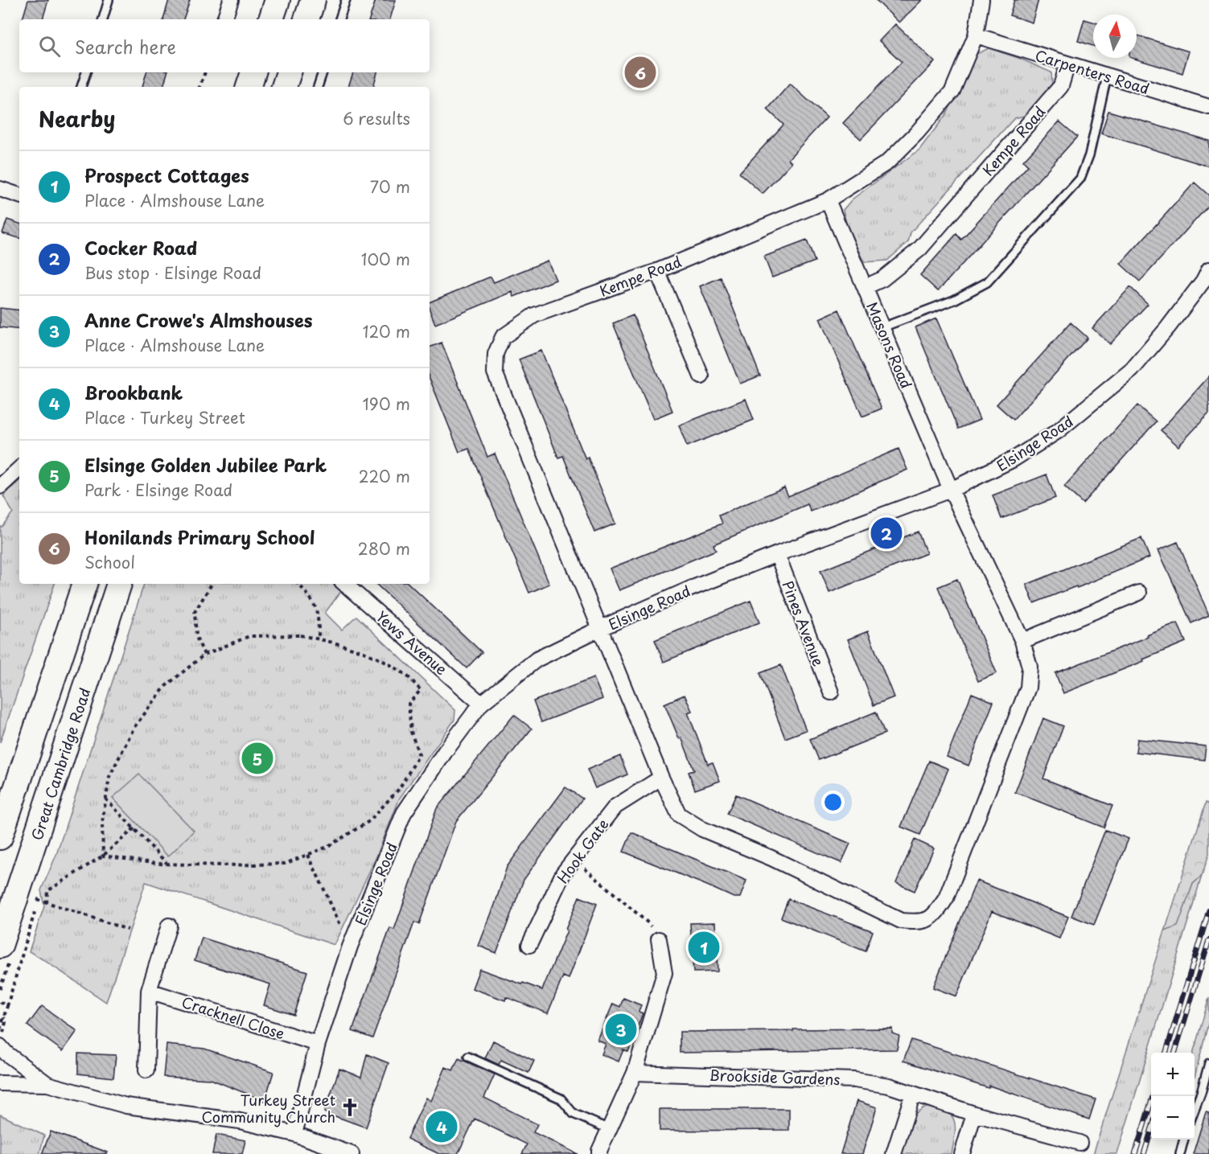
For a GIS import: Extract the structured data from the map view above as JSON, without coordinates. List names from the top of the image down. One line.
{"streets":{"highway":["Great Cambridge Road"],"street":["Carpenters Road","Kempe Road","Masons Road","Elsinge Road","Pines Avenue","Yews Avenue","Hook Gate","Cracknell Close","Brookside Gardens"]},"crossings":[["Carpenters Road","Kempe Road"],["Kempe Road","Masons Road"],["Kempe Road","Elsinge Road"],["Kempe Road","Hook Gate"],["Masons Road","Elsinge Road"],["Elsinge Road","Pines Avenue"],["Elsinge Road","Yews Avenue"],["Elsinge Road","Cracknell Close"]],"places":{"church":["Turkey Street Community Church"]},"north":"top","page":{"search":"Search here","pins":["6","2","5","1","3","4"],"heading":["Nearby","6 results"],"list":[{"mark":"1","name":"Prospect Cottages","note":"Place · Almshouse Lane","value":"70 m"},{"mark":"2","name":"Cocker Road","note":"Bus stop · Elsinge Road","value":"100 m"},{"mark":"3","name":"Anne Crowe's Almshouses","note":"Place · Almshouse Lane","value":"120 m"},{"mark":"4","name":"Brookbank","note":"Place · Turkey Street","value":"190 m"},{"mark":"5","name":"Elsinge Golden Jubilee Park","note":"Park · Elsinge Road","value":"220 m"},{"mark":"6","name":"Honilands Primary School","note":"School","value":"280 m"}],"map_buttons":["+","−"]}}
